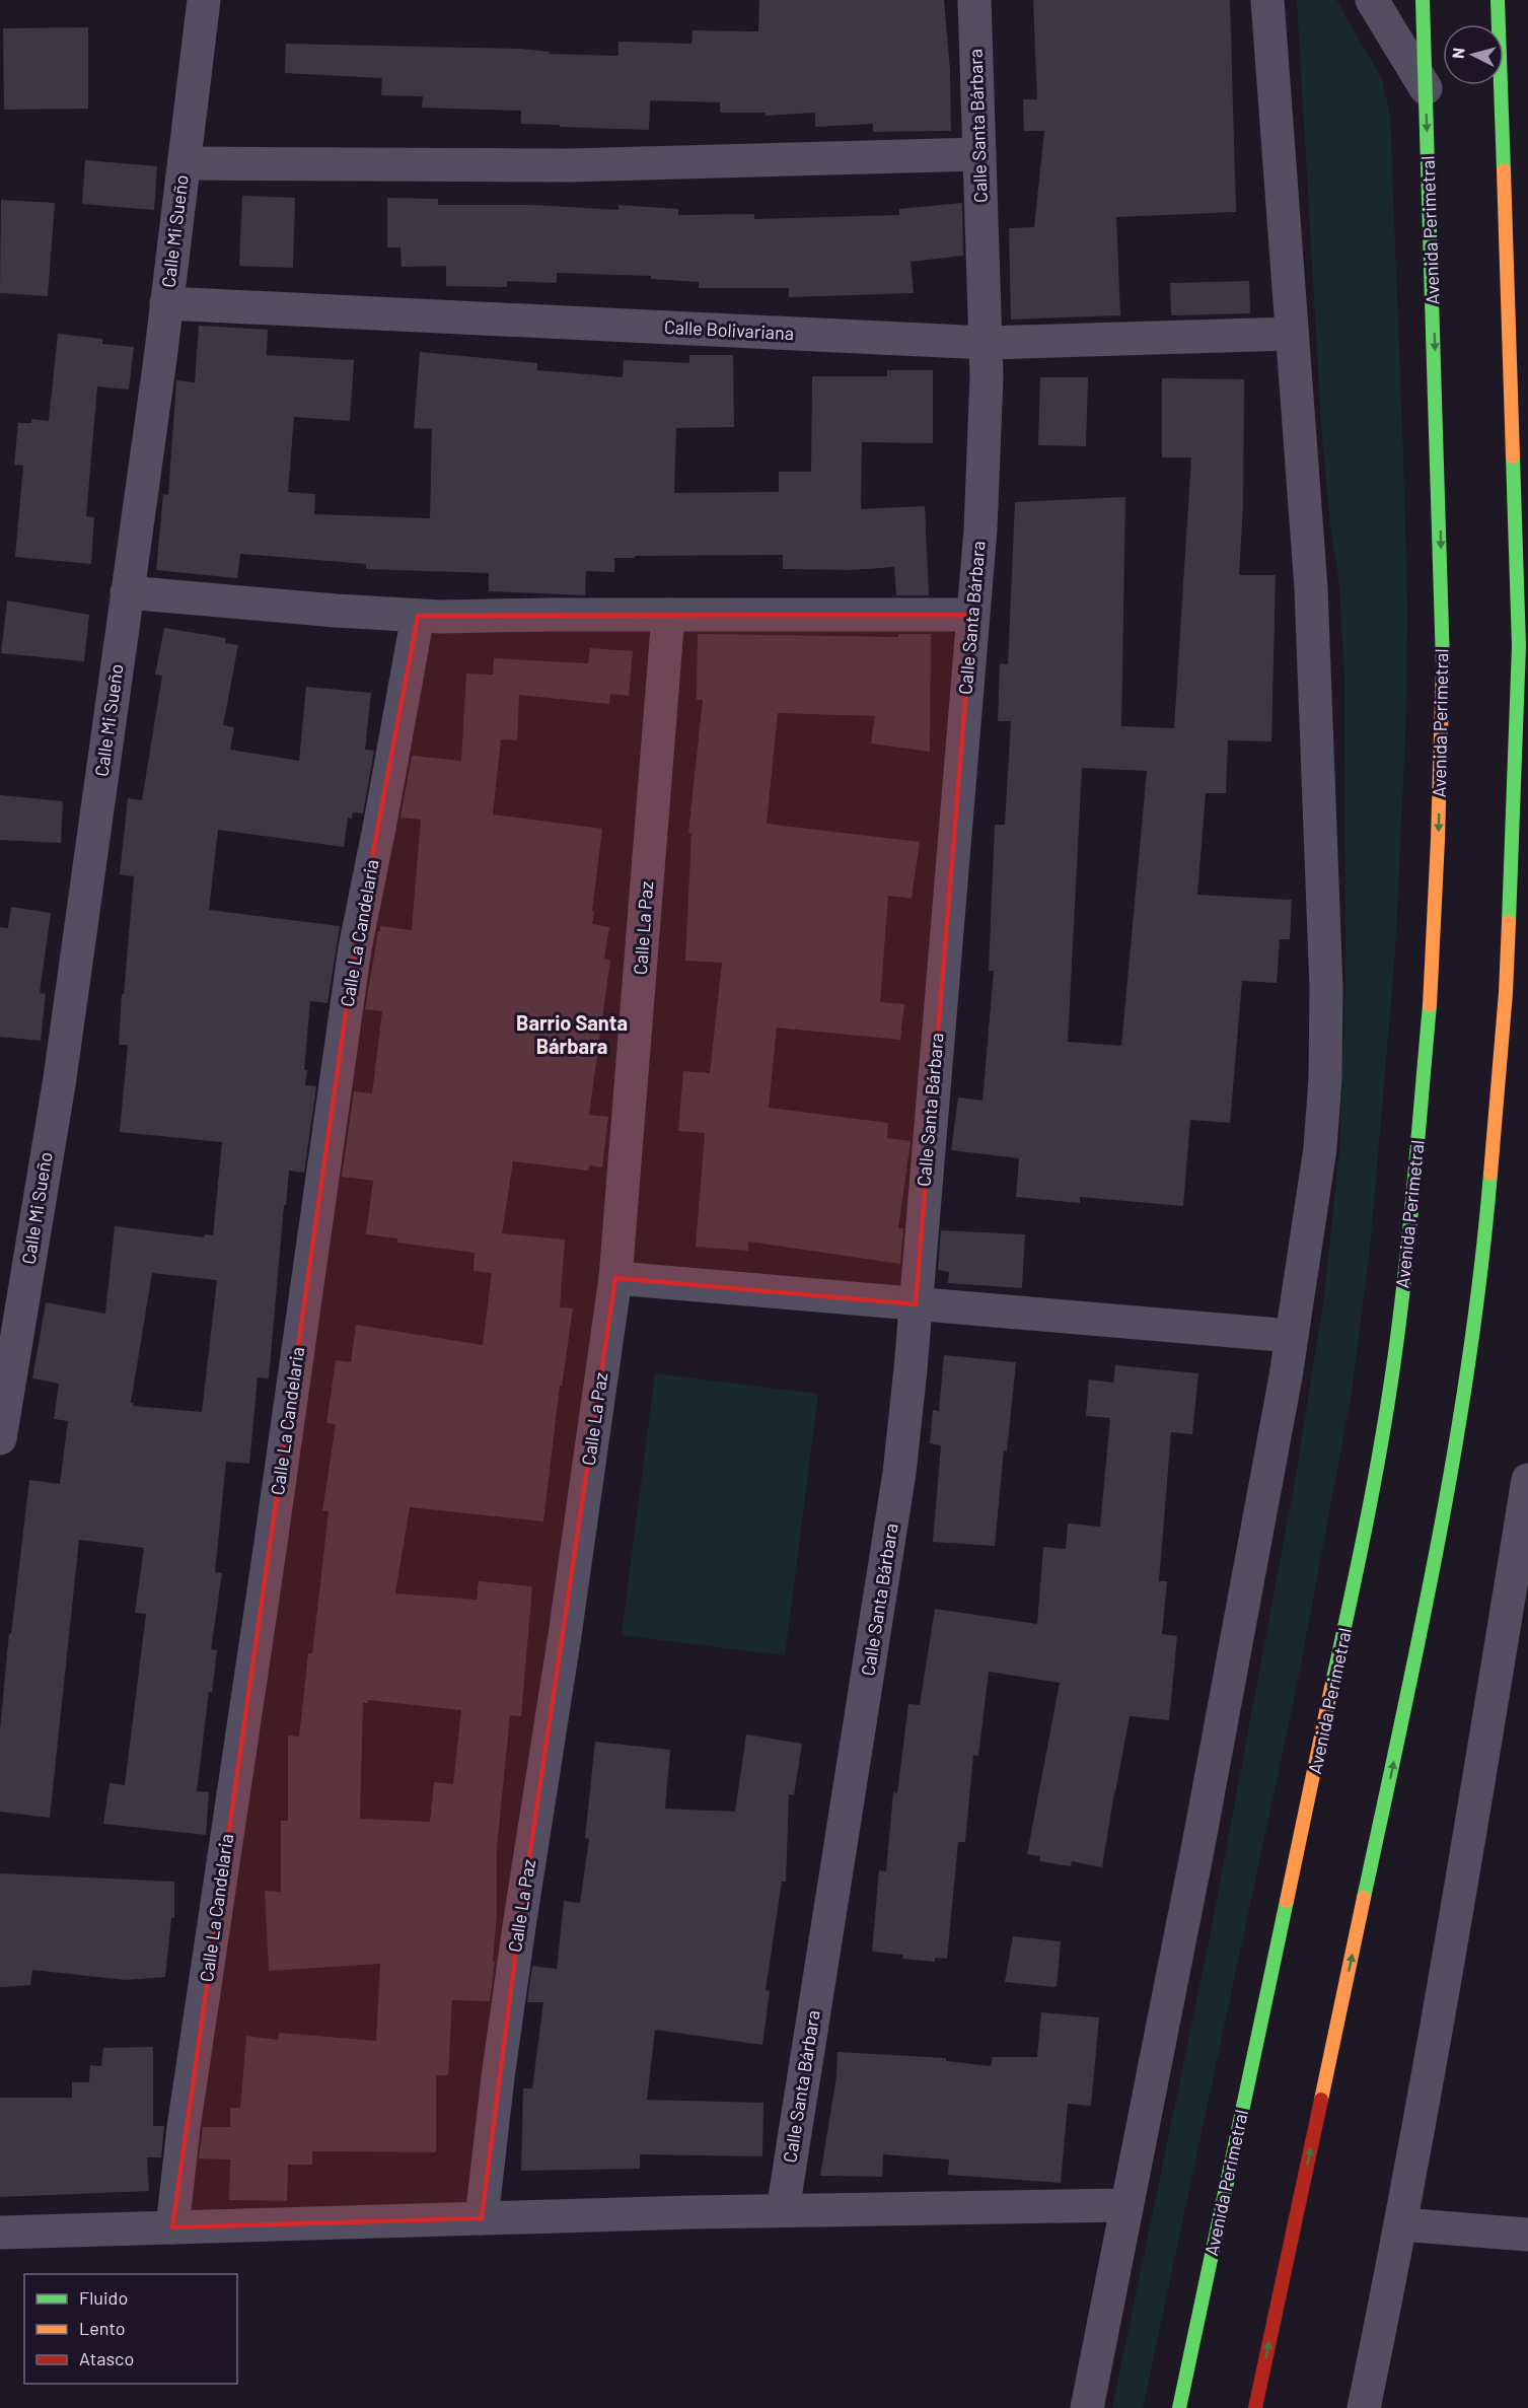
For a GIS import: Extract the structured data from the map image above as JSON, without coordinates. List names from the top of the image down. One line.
{"streets":{"highway":["Avenida Perimetral"],"street":["Calle Santa Bárbara","Calle Mi Sueño","Calle Bolivariana","Calle La Paz","Calle La Candelaria"]},"crossings":[["Calle Santa Bárbara","Calle Bolivariana"],["Calle Mi Sueño","Calle Bolivariana"]],"districts":["Barrio Santa Bárbara"],"legend":["Fluido","Lento","Atasco"],"north":"left"}
